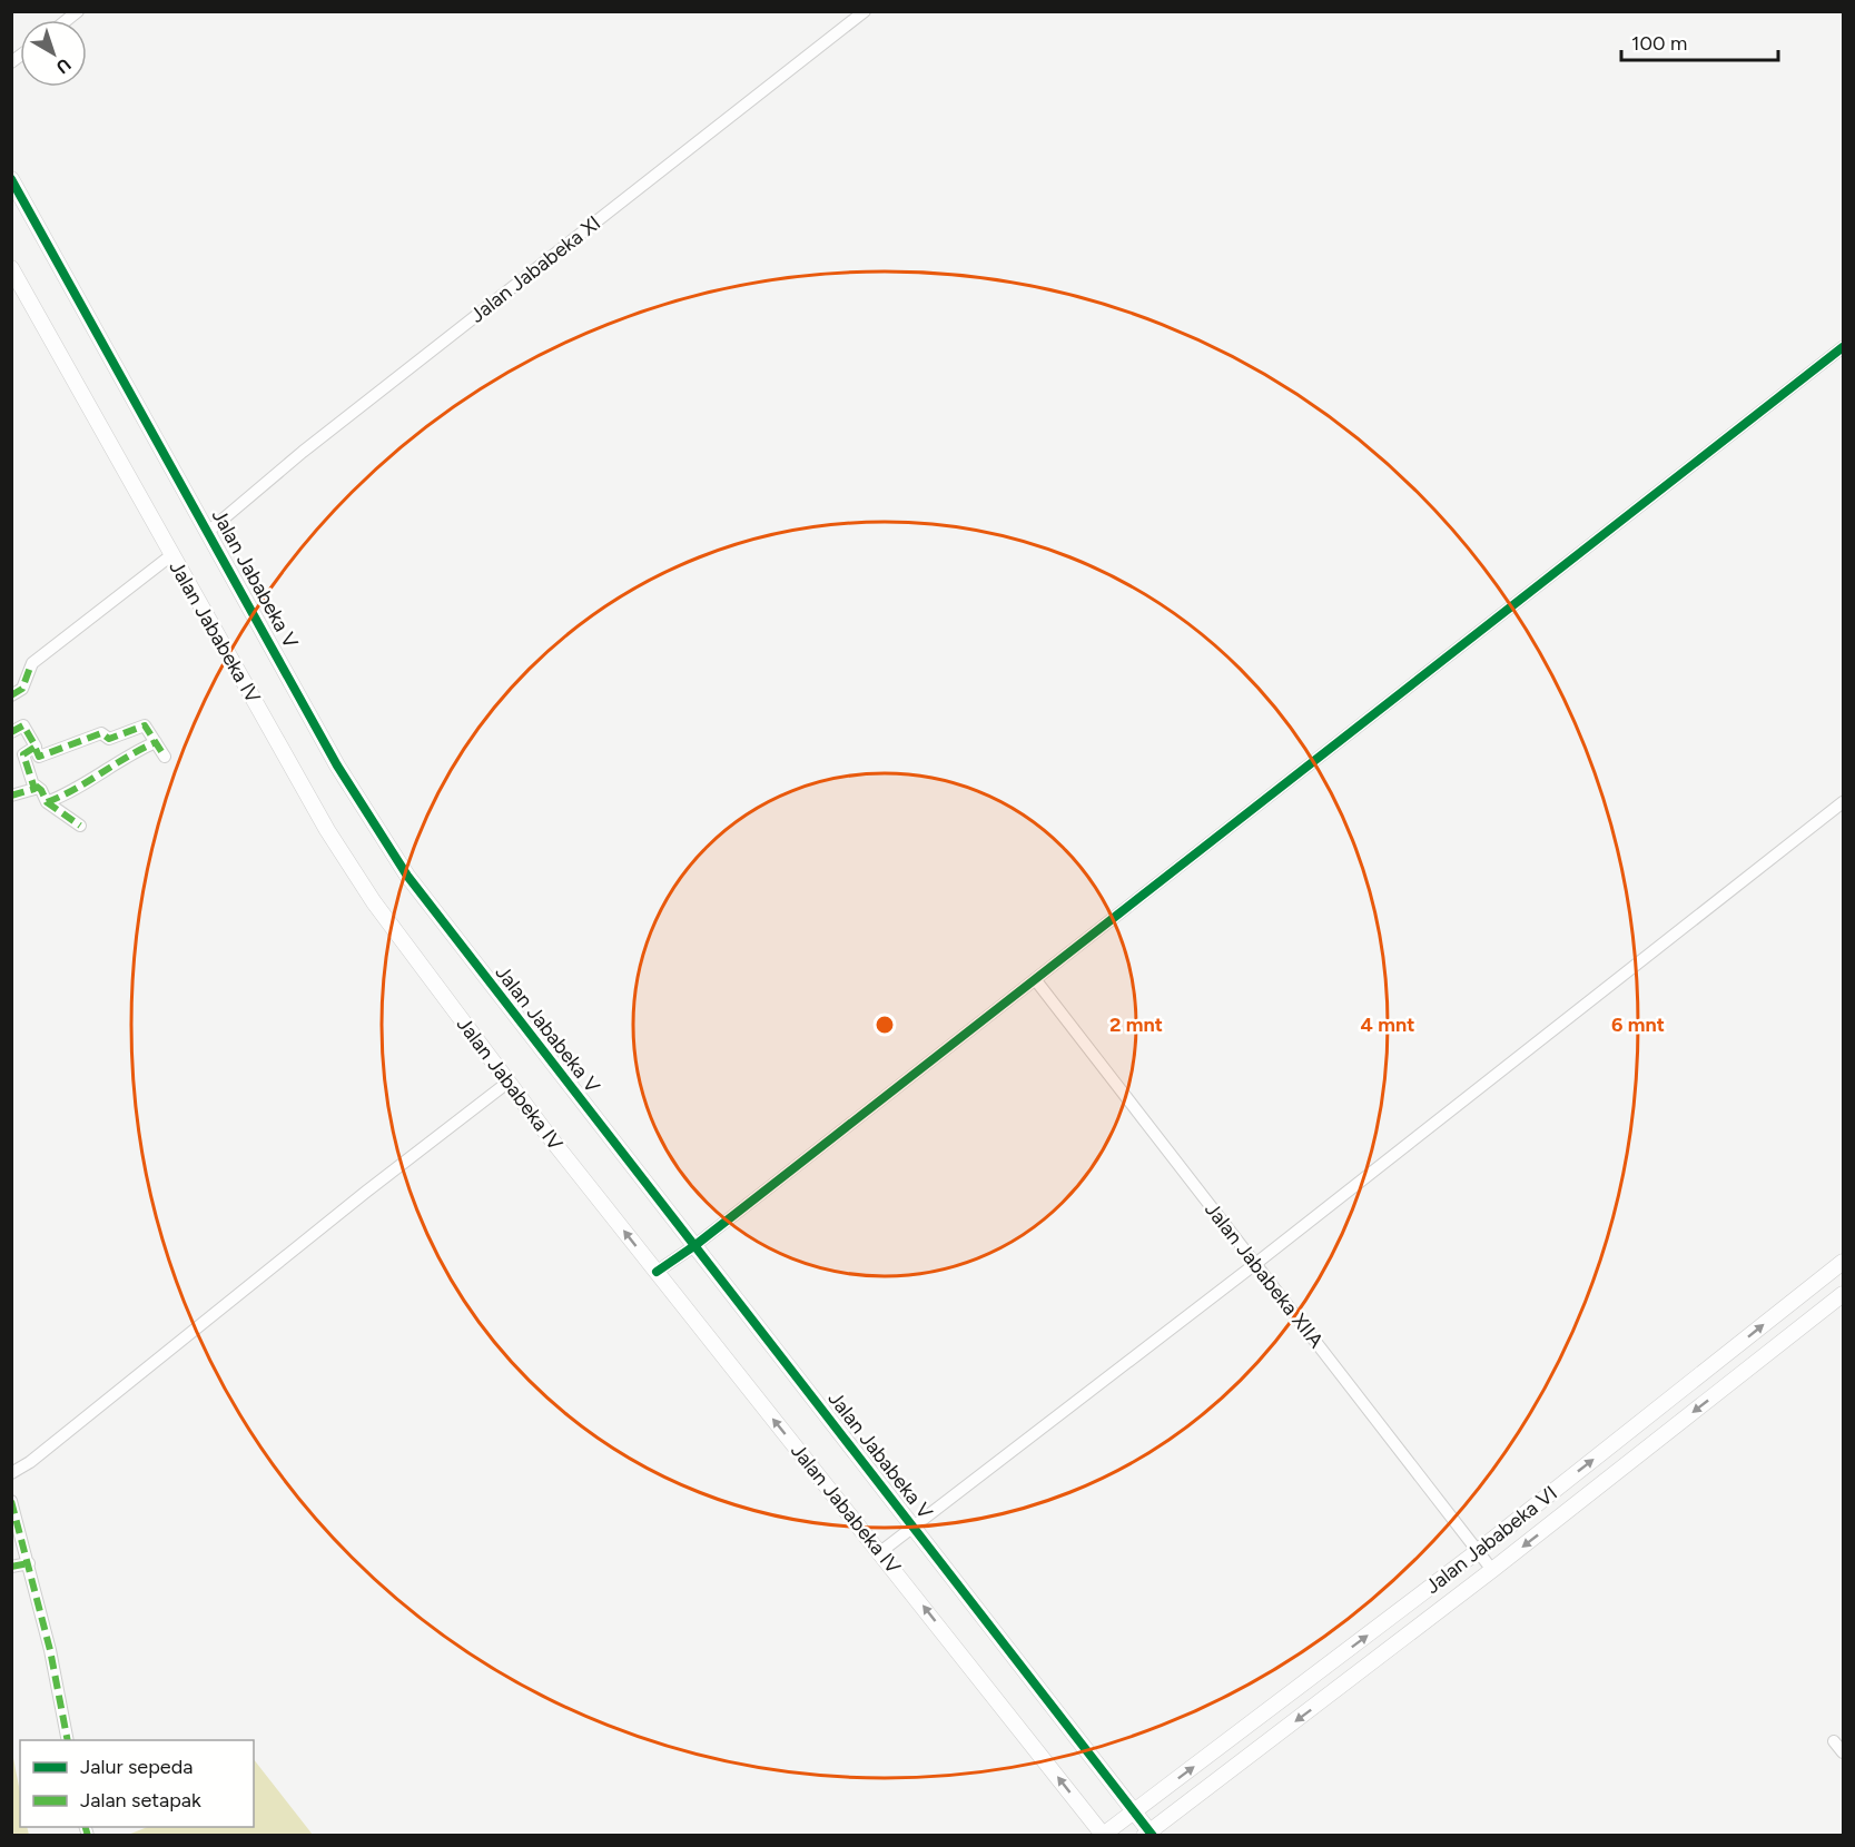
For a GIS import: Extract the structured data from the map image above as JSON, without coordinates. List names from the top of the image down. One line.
{"streets":{"street":["Jalan Jababeka XI","Jalan Jababeka V","Jalan Jababeka IV","Jalan Jababeka XIIA","Jalan Jababeka VI"]},"crossings":[["Jalan Jababeka XI","Jalan Jababeka V"],["Jalan Jababeka V","Jalan Jababeka VI"],["Jalan Jababeka IV","Jalan Jababeka VI"],["Jalan Jababeka XIIA","Jalan Jababeka VI"]],"one_way":["Jalan Jababeka IV"],"legend":["Jalur sepeda","Jalan setapak"],"scale_bar":"100 m","north":"bottom right","rings":["2 mnt","4 mnt","6 mnt"]}
